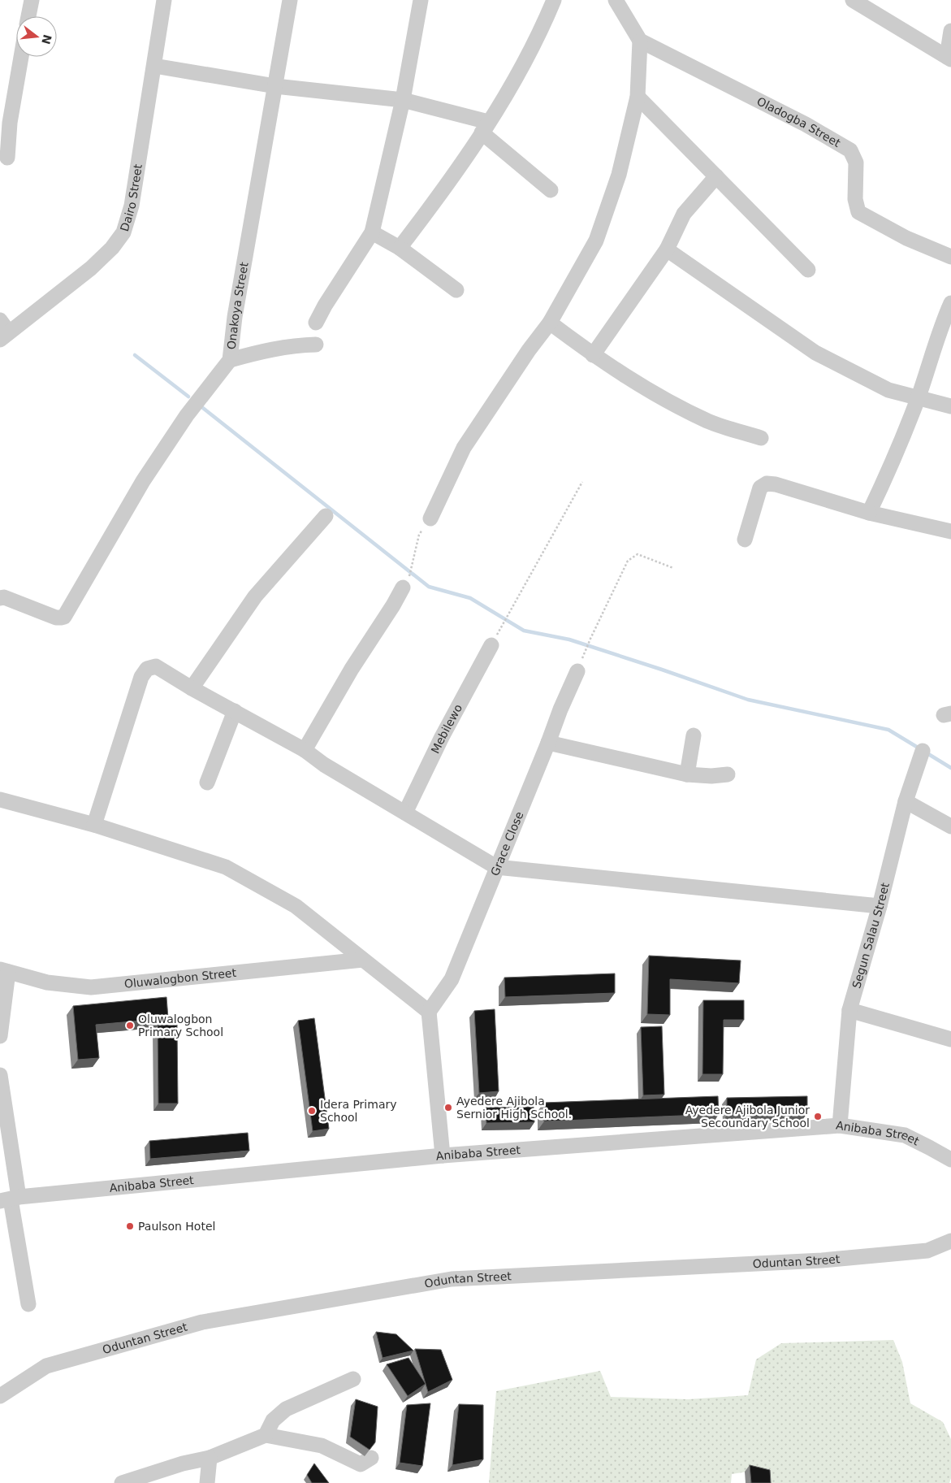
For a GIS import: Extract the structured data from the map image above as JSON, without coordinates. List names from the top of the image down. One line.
{"streets":{"street":["Oladogba Street","Dairo Street","Onakoya Street","Mebilewo","Grace Close","Segun Salau Street","Oluwalogbon Street","Anibaba Street","Oduntan Street"]},"crossings":[["Segun Salau Street","Anibaba Street"]],"places":["Oluwalogbon Primary School","Ayedere Ajibola Sernior High School.","Idera Primary School","Ayedere Ajibola Junior Secoundary School","Paulson Hotel"],"north":"right"}
